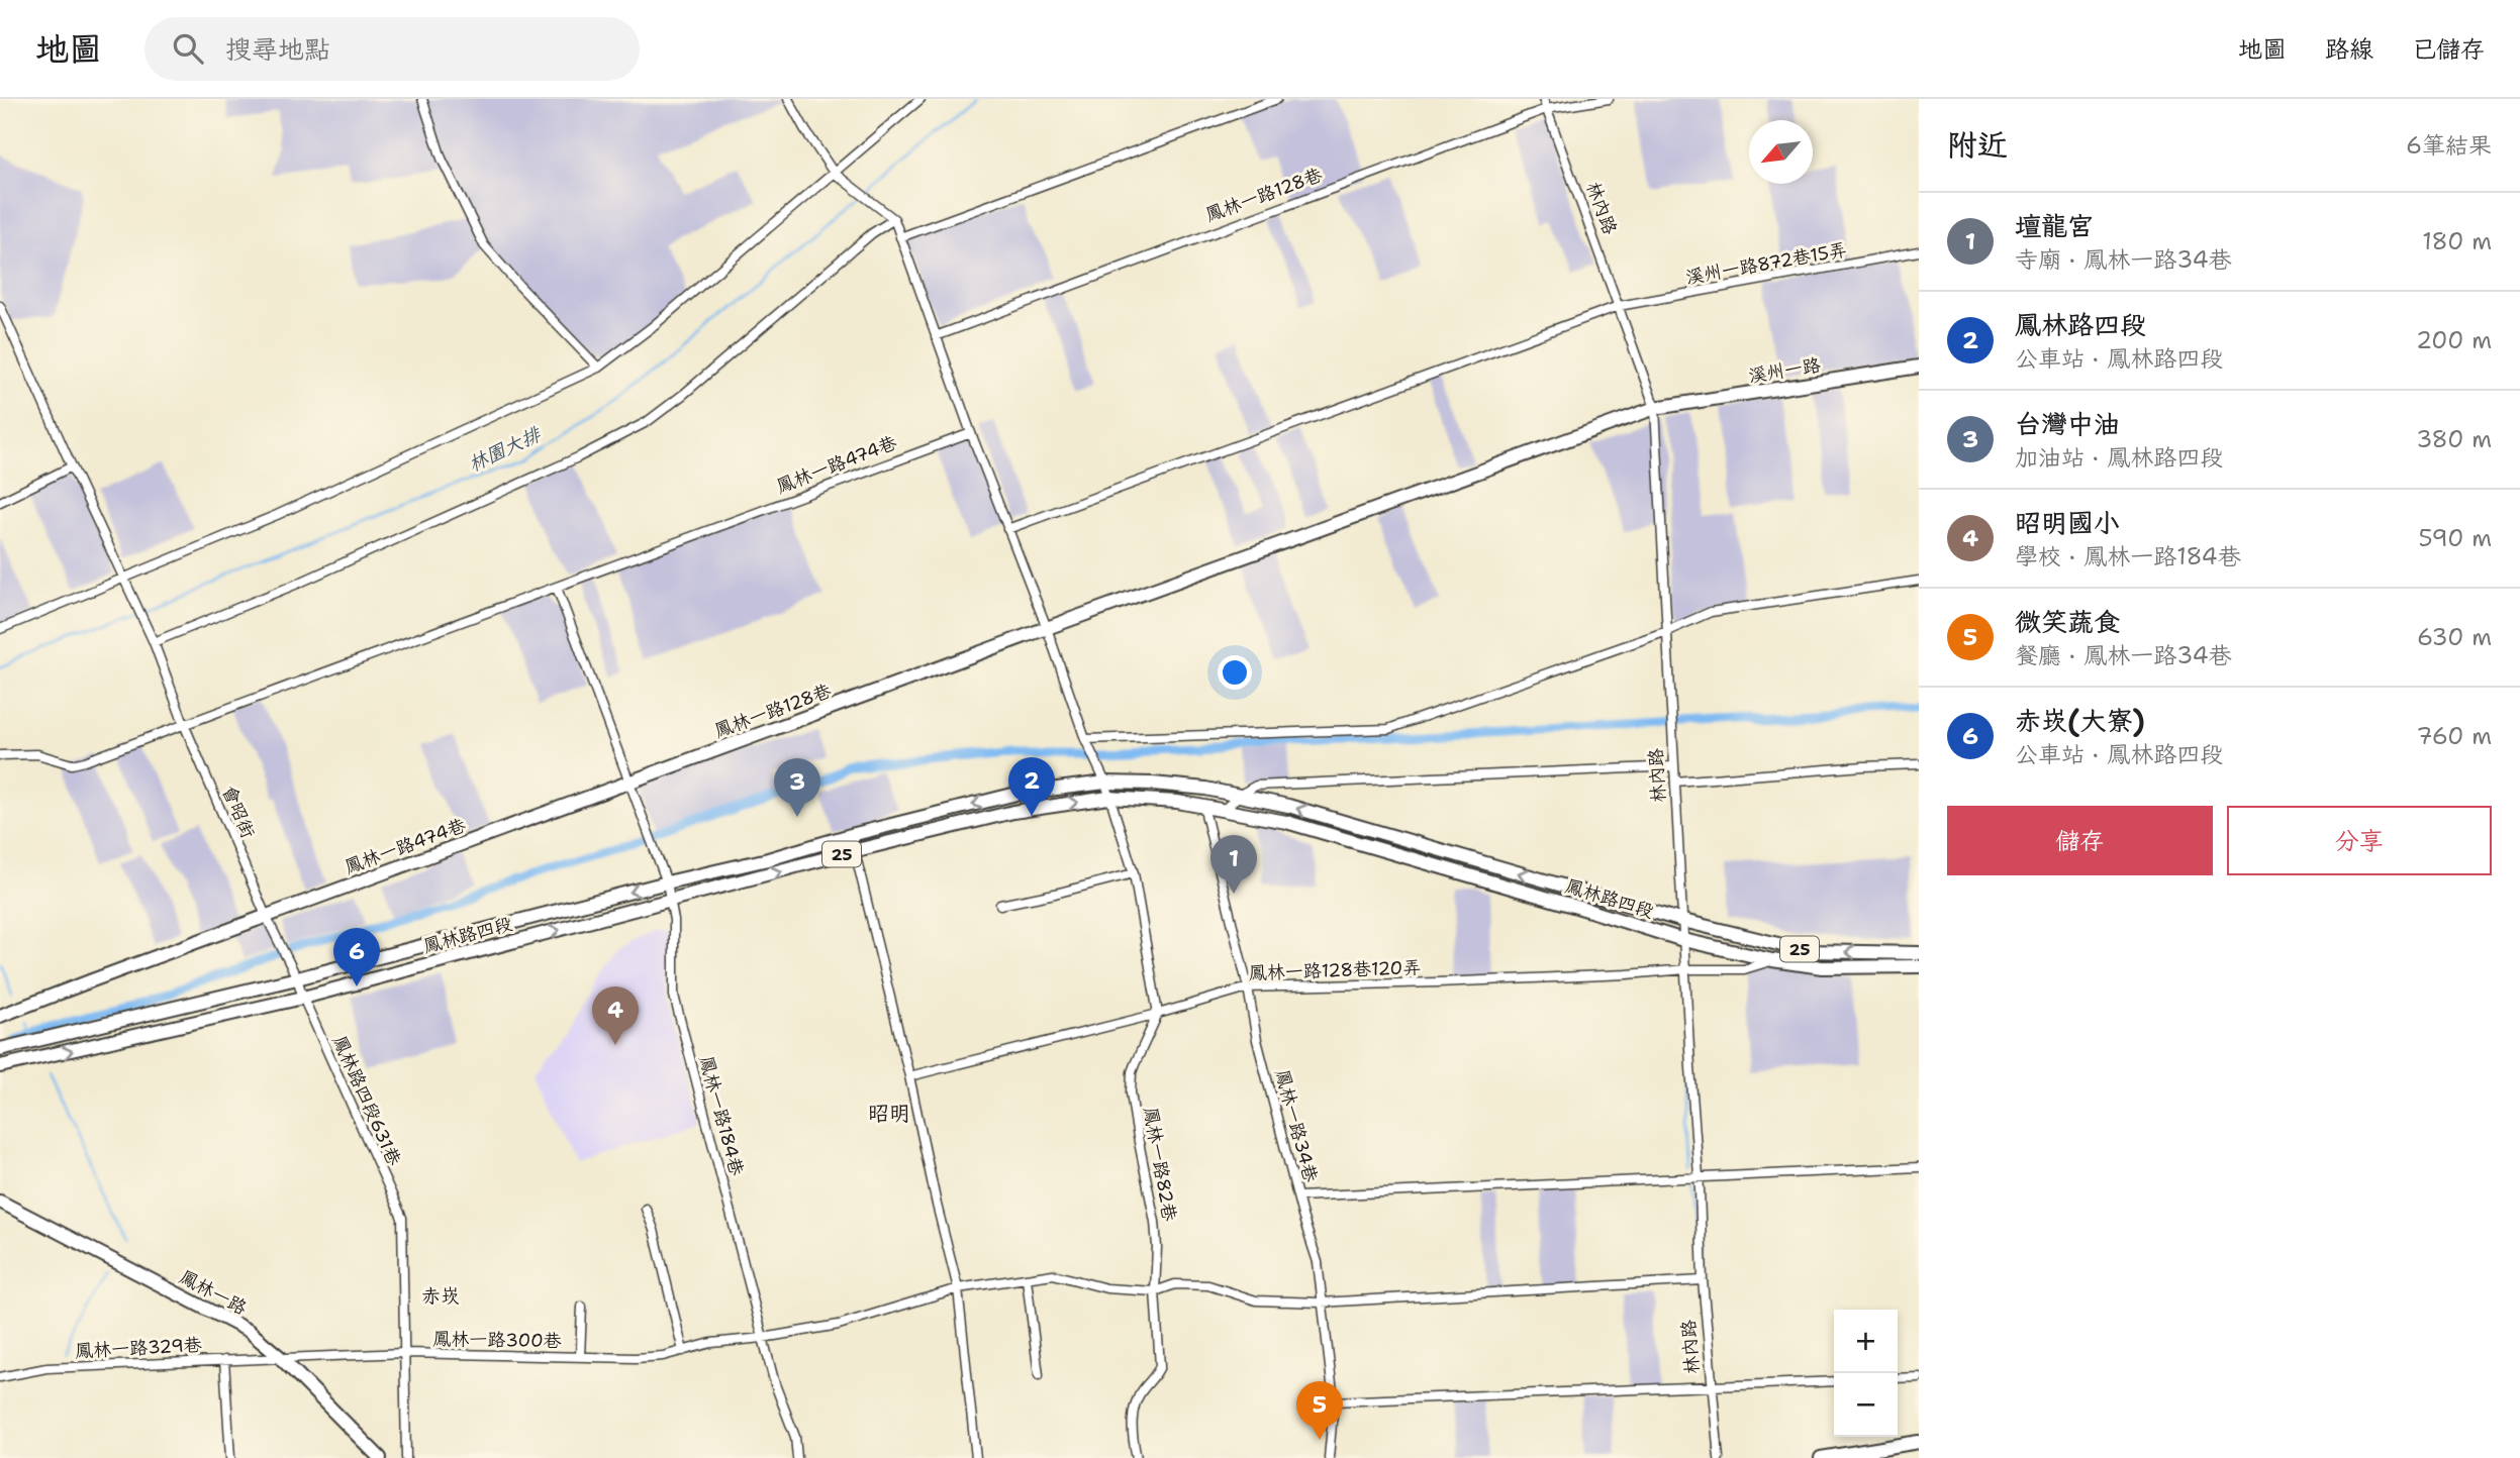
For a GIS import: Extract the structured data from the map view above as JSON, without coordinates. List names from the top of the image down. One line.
{"streets":{"main road":["鳳林一路128巷","溪州一路","鳳林一路474巷","25","鳳林路四段","鳳林一路"],"street":["林內路","溪州一路872巷15弄","會昭街","鳳林一路128巷120弄","鳳林路四段631巷","鳳林一路184巷","鳳林一路34巷","鳳林一路82巷","鳳林一路300巷","鳳林一路329巷"]},"crossings":[["鳳林一路128巷","林內路"],["鳳林一路128巷","溪州一路"],["鳳林一路128巷","鳳林一路474巷"],["林內路","溪州一路872巷15弄"],["林內路","溪州一路"],["林內路","25"],["林內路","鳳林路四段"],["林內路","鳳林一路128巷120弄"],["鳳林一路474巷","會昭街"],["會昭街","鳳林路四段"],["會昭街","鳳林路四段631巷"],["25","鳳林路四段"],["25","鳳林一路128巷120弄"],["鳳林路四段","鳳林路四段631巷"],["鳳林路四段","鳳林一路184巷"],["鳳林路四段","鳳林一路34巷"],["鳳林一路128巷120弄","鳳林一路34巷"],["鳳林一路128巷120弄","鳳林一路82巷"],["鳳林路四段631巷","鳳林一路300巷"],["鳳林一路","鳳林一路300巷"],["鳳林一路","鳳林一路329巷"],["鳳林一路300巷","鳳林一路329巷"]],"districts":["昭明","赤崁"],"water":["林園大排"],"north":"bottom left","page":{"header":"地圖","search":"搜尋地點","nav":["地圖","路線","已儲存"],"heading":["附近","6筆結果"],"list":[{"mark":"1","name":"壇龍宮","note":"寺廟 · 鳳林一路34巷","value":"180 m"},{"mark":"2","name":"鳳林路四段","note":"公車站 · 鳳林路四段","value":"200 m"},{"mark":"3","name":"台灣中油","note":"加油站 · 鳳林路四段","value":"380 m"},{"mark":"4","name":"昭明國小","note":"學校 · 鳳林一路184巷","value":"590 m"},{"mark":"5","name":"微笑蔬食","note":"餐廳 · 鳳林一路34巷","value":"630 m"},{"mark":"6","name":"赤崁(大寮)","note":"公車站 · 鳳林路四段","value":"760 m"}],"pins":["2","3","1","6","4","5"],"buttons":["儲存","分享"],"map_buttons":["+","−"]}}
